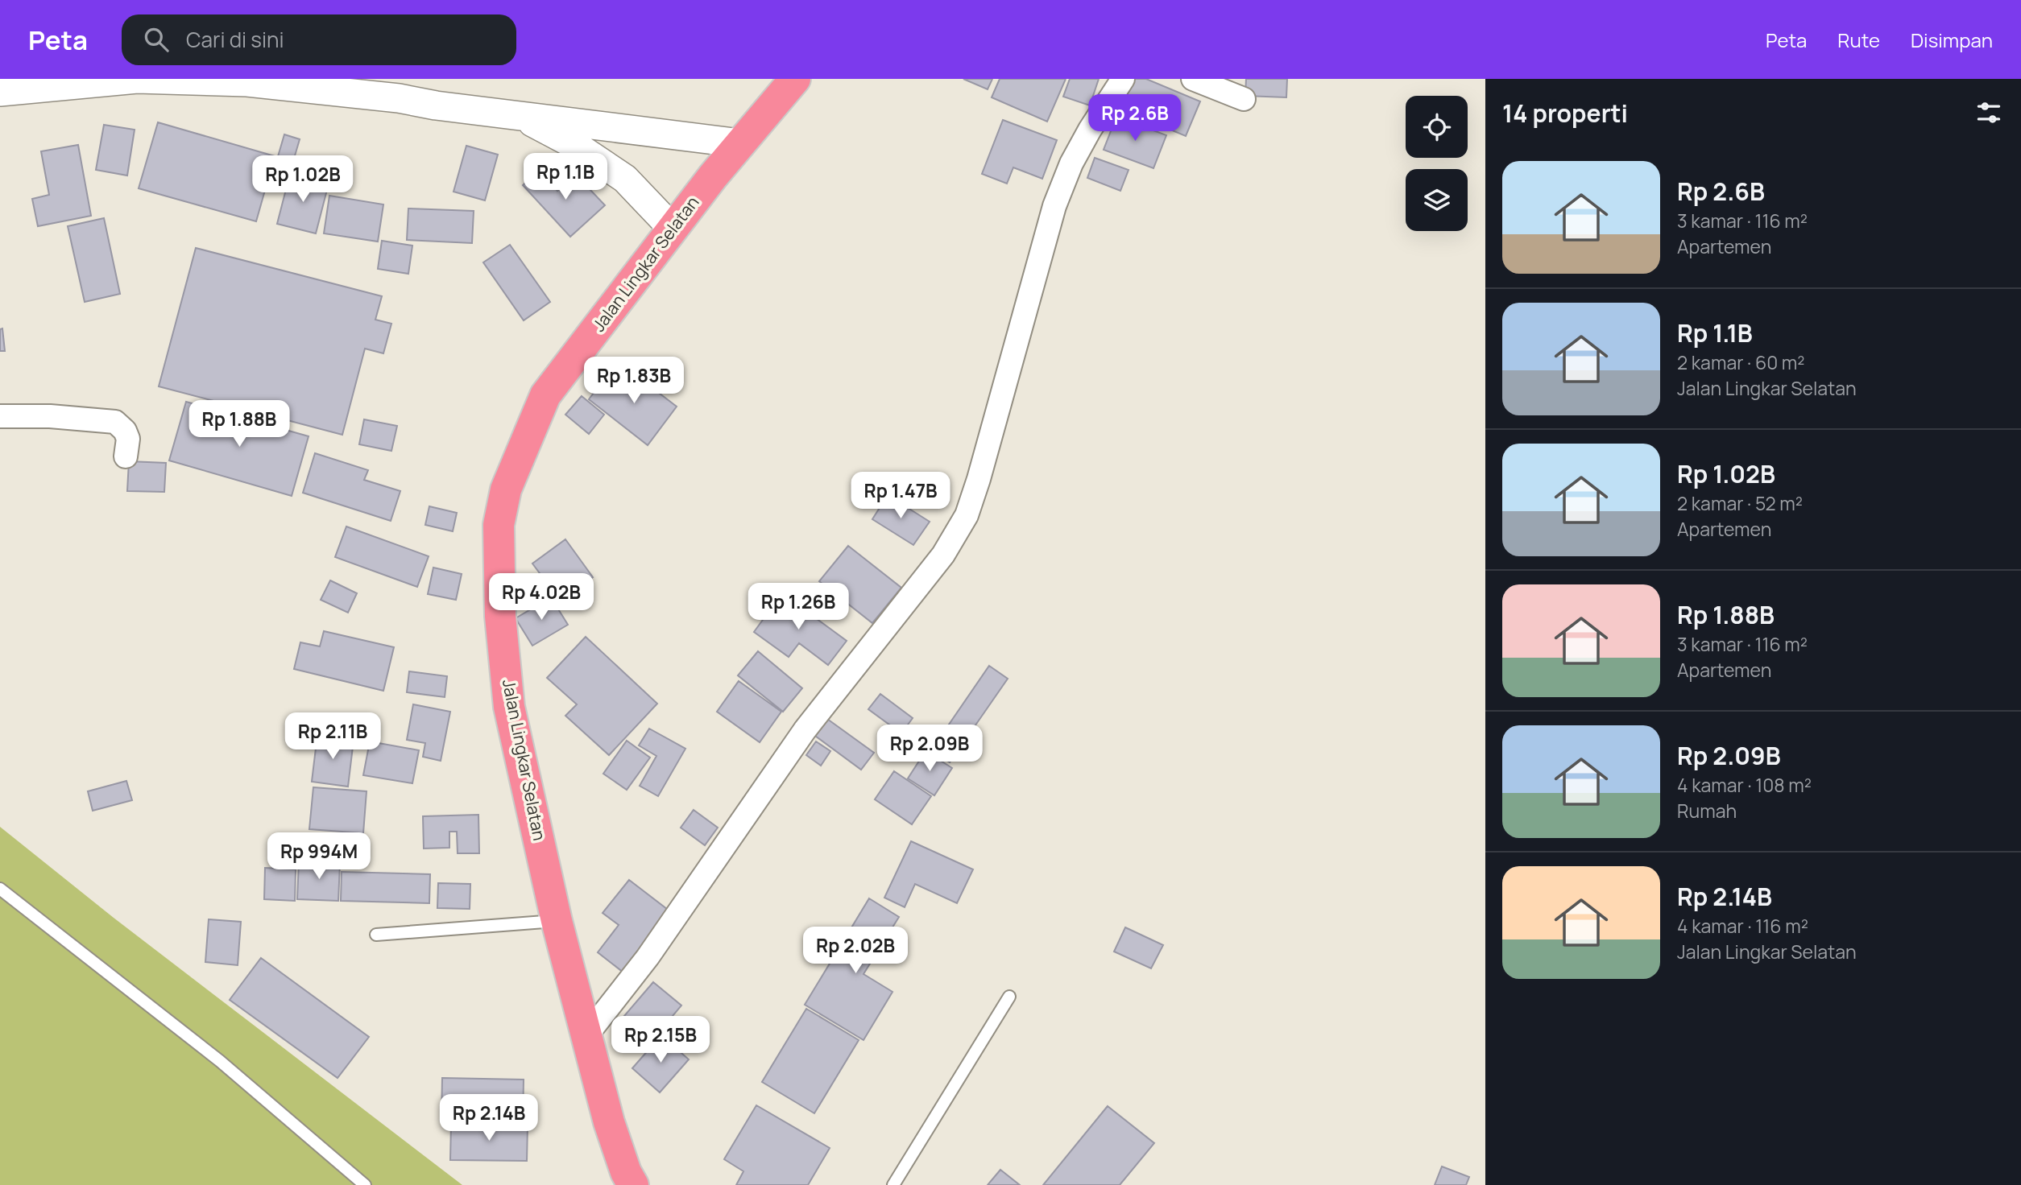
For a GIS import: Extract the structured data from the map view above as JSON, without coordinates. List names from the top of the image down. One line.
{"streets":{"highway":["Jalan Lingkar Selatan"]},"page":{"header":"Peta","search":"Cari di sini","nav":["Peta","Rute","Disimpan"],"heading":"14 properti","price":["Rp 2.6B","Rp 1.1B","Rp 1.02B","Rp 1.83B","Rp 1.88B","Rp 1.47B","Rp 4.02B","Rp 1.26B","Rp 2.11B","Rp 2.09B","Rp 994M","Rp 2.02B","Rp 2.15B","Rp 2.14B"],"list":[{"name":"Rp 2.6B","note":"3 kamar · 116 m² · Apartemen"},{"name":"Rp 1.1B","note":"2 kamar · 60 m² · Jalan Lingkar Selatan"},{"name":"Rp 1.02B","note":"2 kamar · 52 m² · Apartemen"},{"name":"Rp 1.88B","note":"3 kamar · 116 m² · Apartemen"},{"name":"Rp 2.09B","note":"4 kamar · 108 m² · Rumah"},{"name":"Rp 2.14B","note":"4 kamar · 116 m² · Jalan Lingkar Selatan"}]}}
